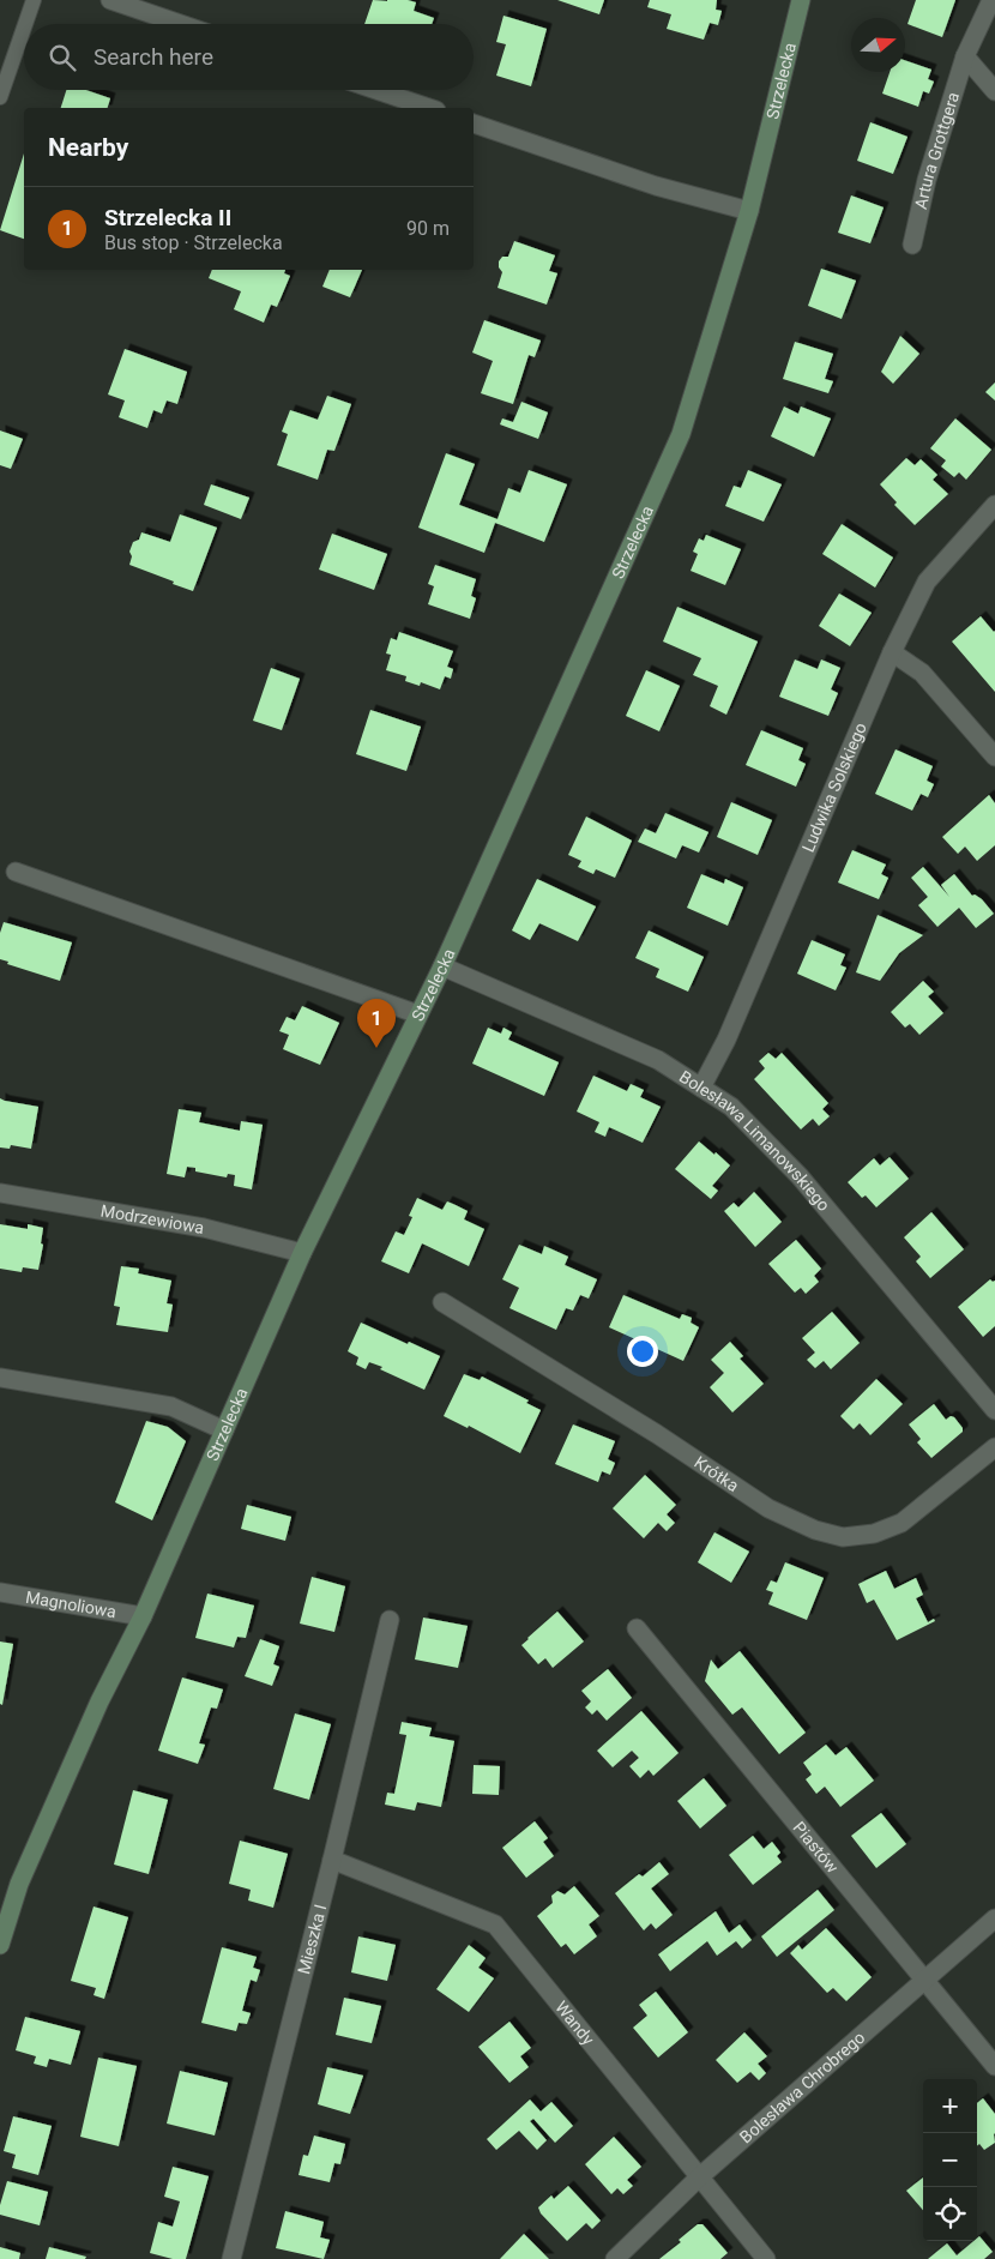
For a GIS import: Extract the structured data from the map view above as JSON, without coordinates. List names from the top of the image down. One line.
{"streets":{"street":["Strzelecka","Artura Grottgera","Ludwika Solskiego","Bolesława Limanowskiego","Modrzewiowa","Krótka","Magnoliowa","Piastów","Mieszka I","Wandy","Bolesława Chrobrego"]},"crossings":[["Strzelecka","Bolesława Limanowskiego"],["Strzelecka","Modrzewiowa"],["Strzelecka","Magnoliowa"],["Ludwika Solskiego","Bolesława Limanowskiego"],["Piastów","Bolesława Chrobrego"],["Mieszka I","Wandy"],["Wandy","Bolesława Chrobrego"]],"north":"right","page":{"search":"Search here","heading":"Nearby","list":[{"mark":"1","name":"Strzelecka II","note":"Bus stop · Strzelecka","value":"90 m"}],"pins":"1","map_buttons":["+","−"]}}
